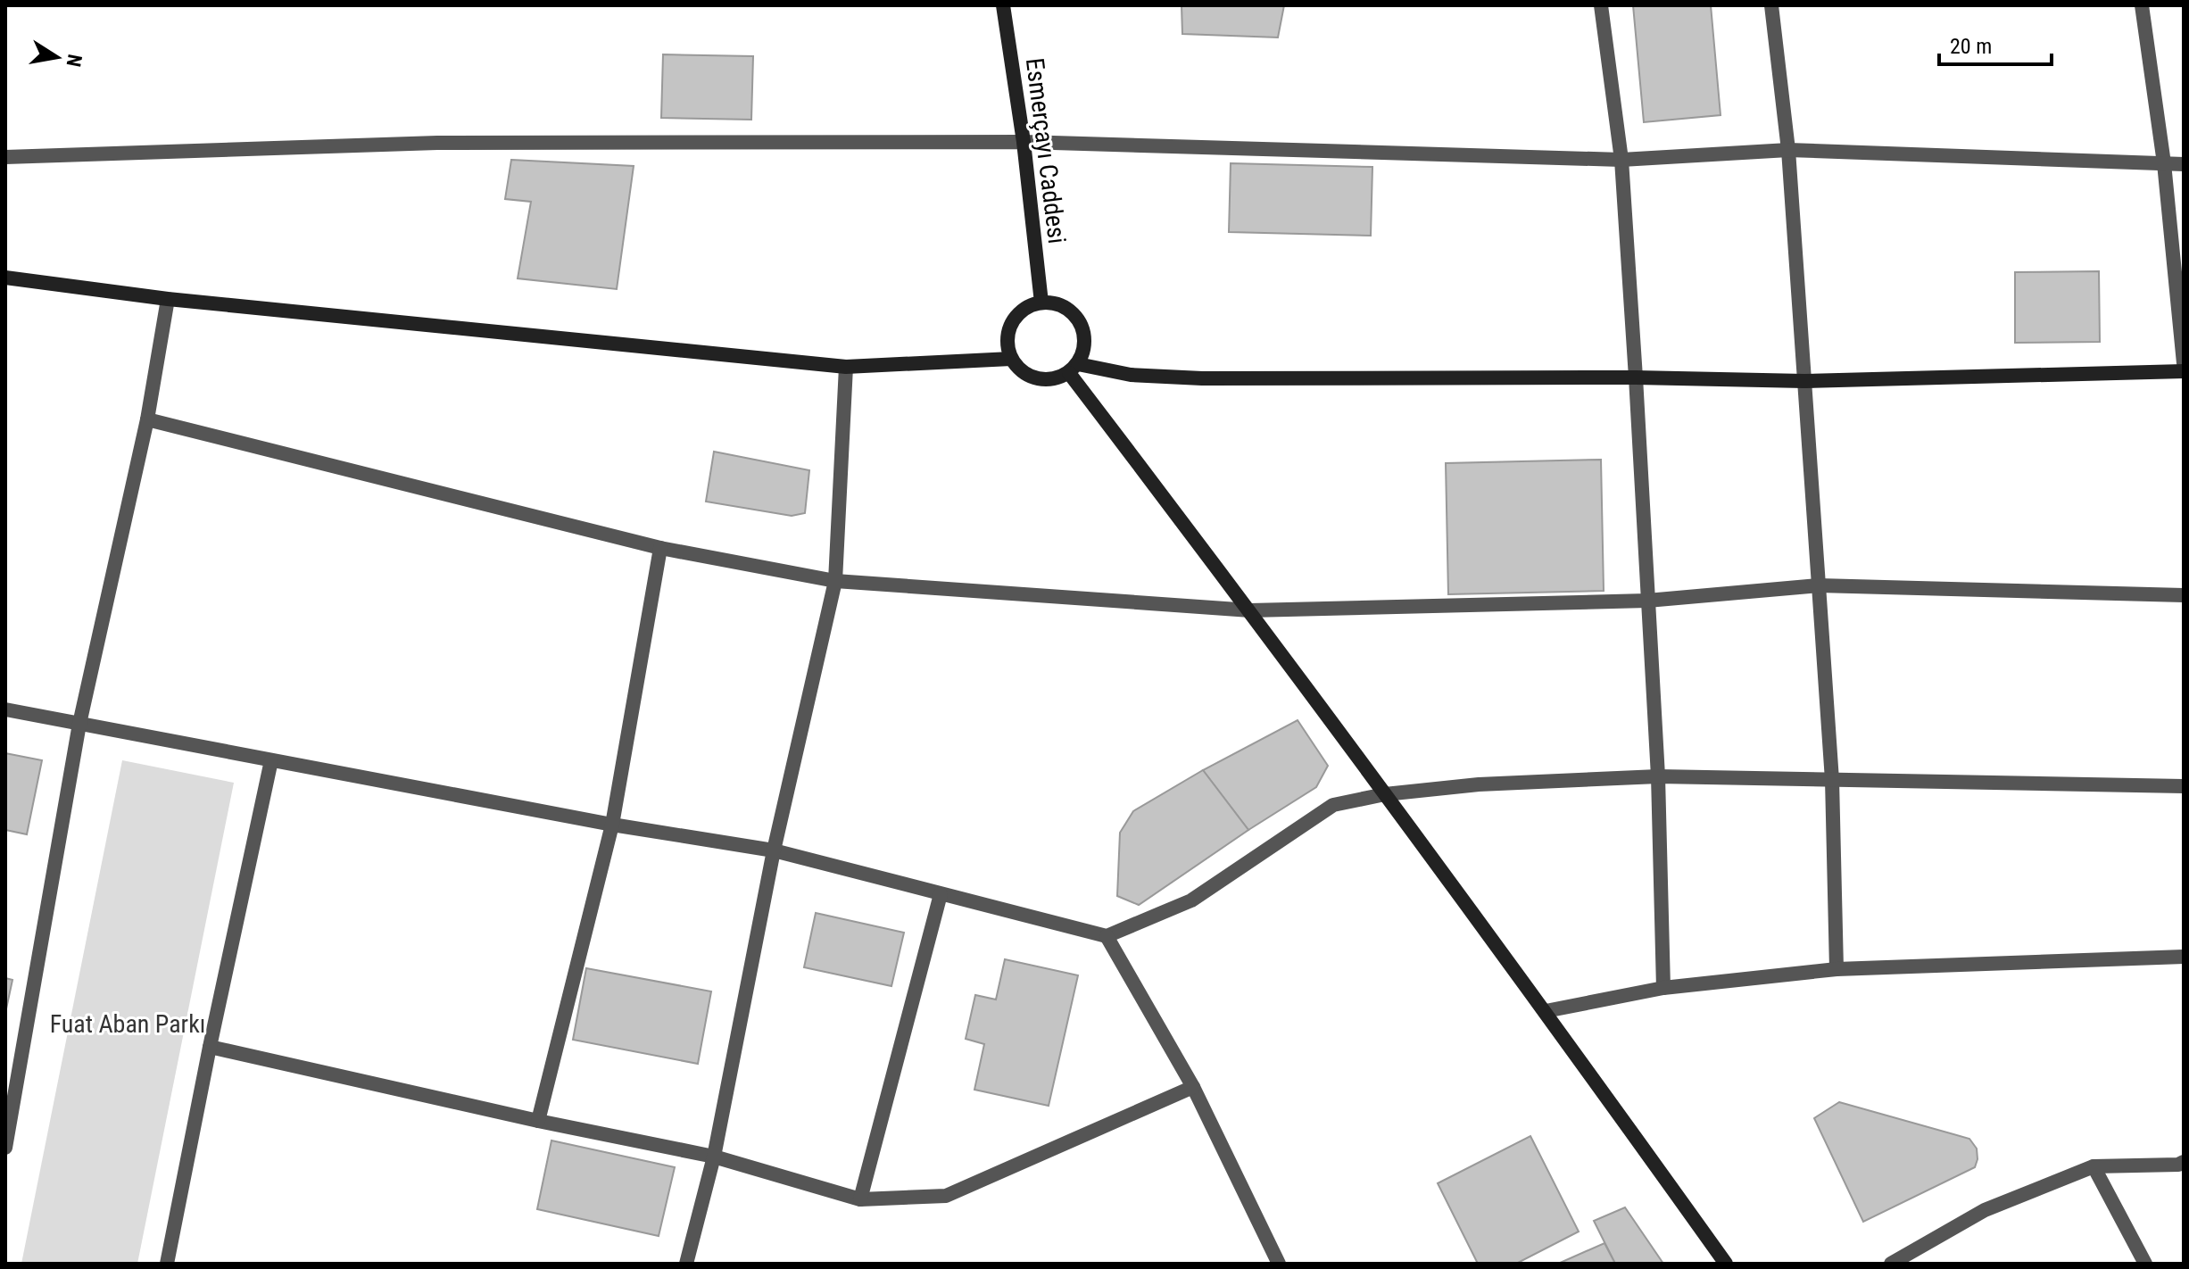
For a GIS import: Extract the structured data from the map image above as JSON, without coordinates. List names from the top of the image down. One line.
{"streets":{"main road":["Esmerçayı Caddesi"]},"parks":["Fuat Aban Parkı"],"scale_bar":"20 m","north":"right"}
